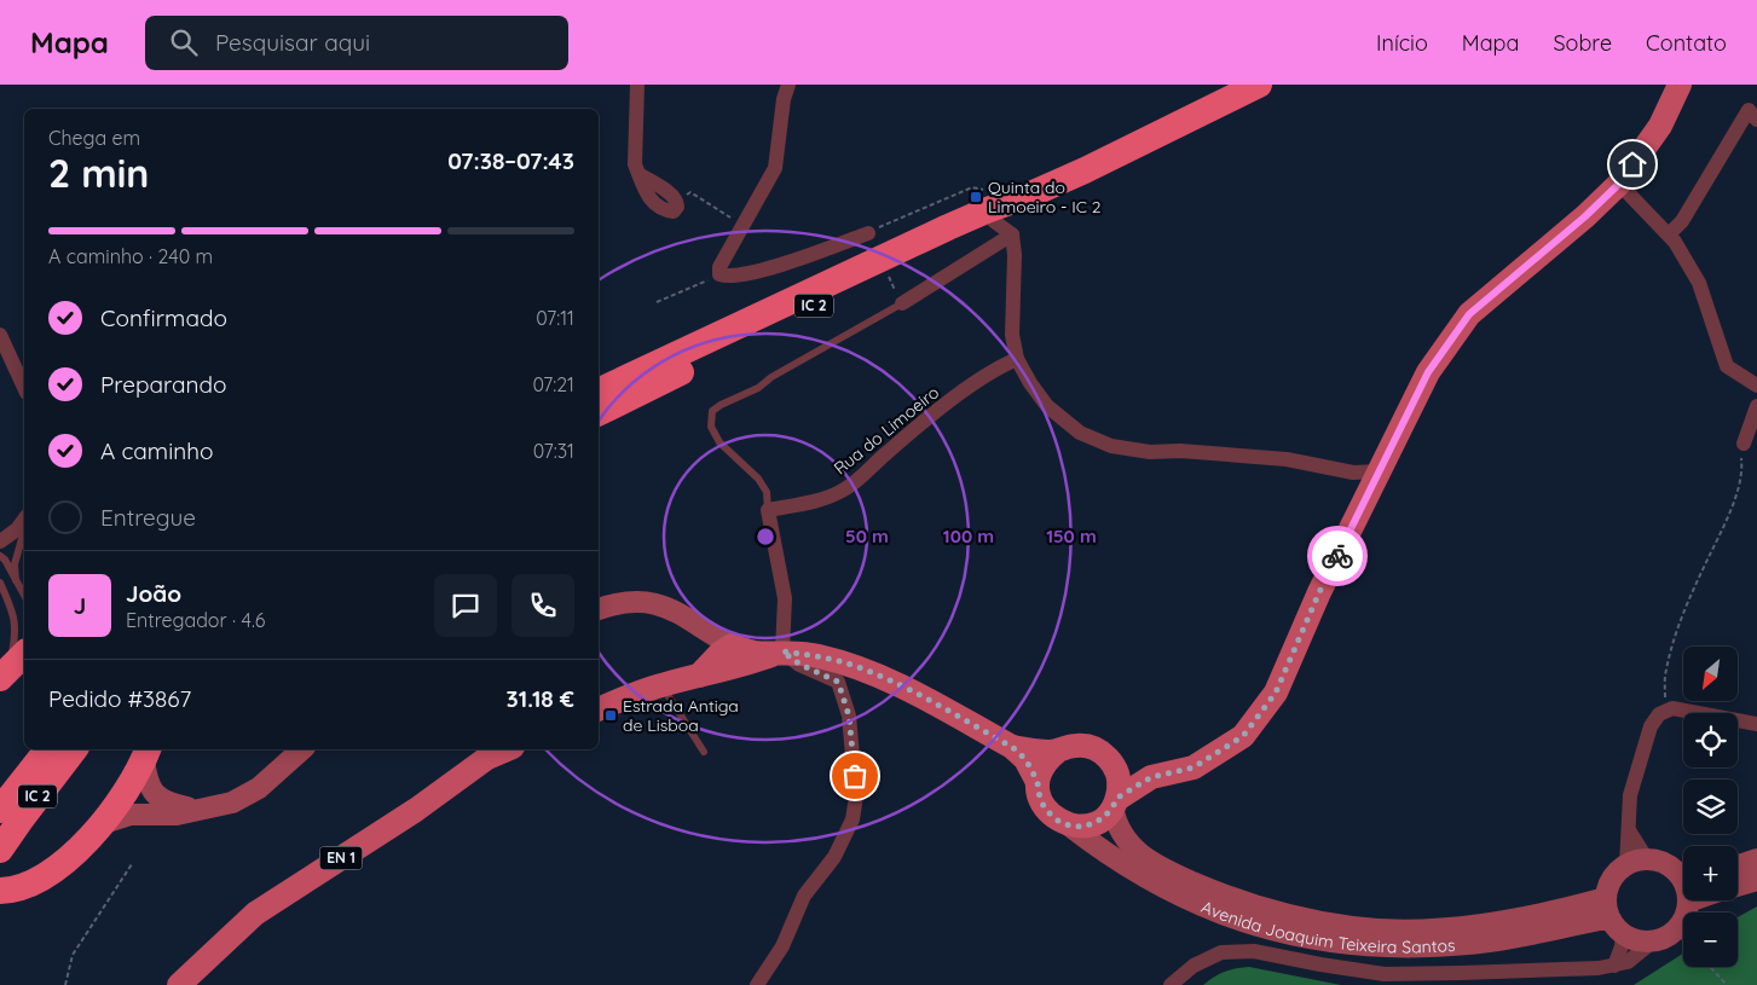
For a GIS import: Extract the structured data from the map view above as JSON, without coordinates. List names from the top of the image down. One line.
{"streets":{"highway":["IC 2"],"main road":["EN 1"],"street":["Rua do Limoeiro","Avenida Joaquim Teixeira Santos"]},"places":{"transit":["Quinta do Limoeiro - IC 2","Estrada Antiga de Lisboa"]},"north":"bottom left","page":{"header":"Mapa","search":"Pesquisar aqui","nav":["Início","Mapa","Sobre","Contato"],"heading":["2 min","Chega em","07:38–07:43"],"panel":["João","Entregador · 4.6","Pedido #3867","31.18 €"],"bar":"A caminho · 240 m","list":[["Confirmado","07:11"],["Preparando","07:21"],["A caminho","07:31"],"Entregue"],"round":"J","map_buttons":["+","−"]},"rings":["50 m","100 m","150 m"]}
